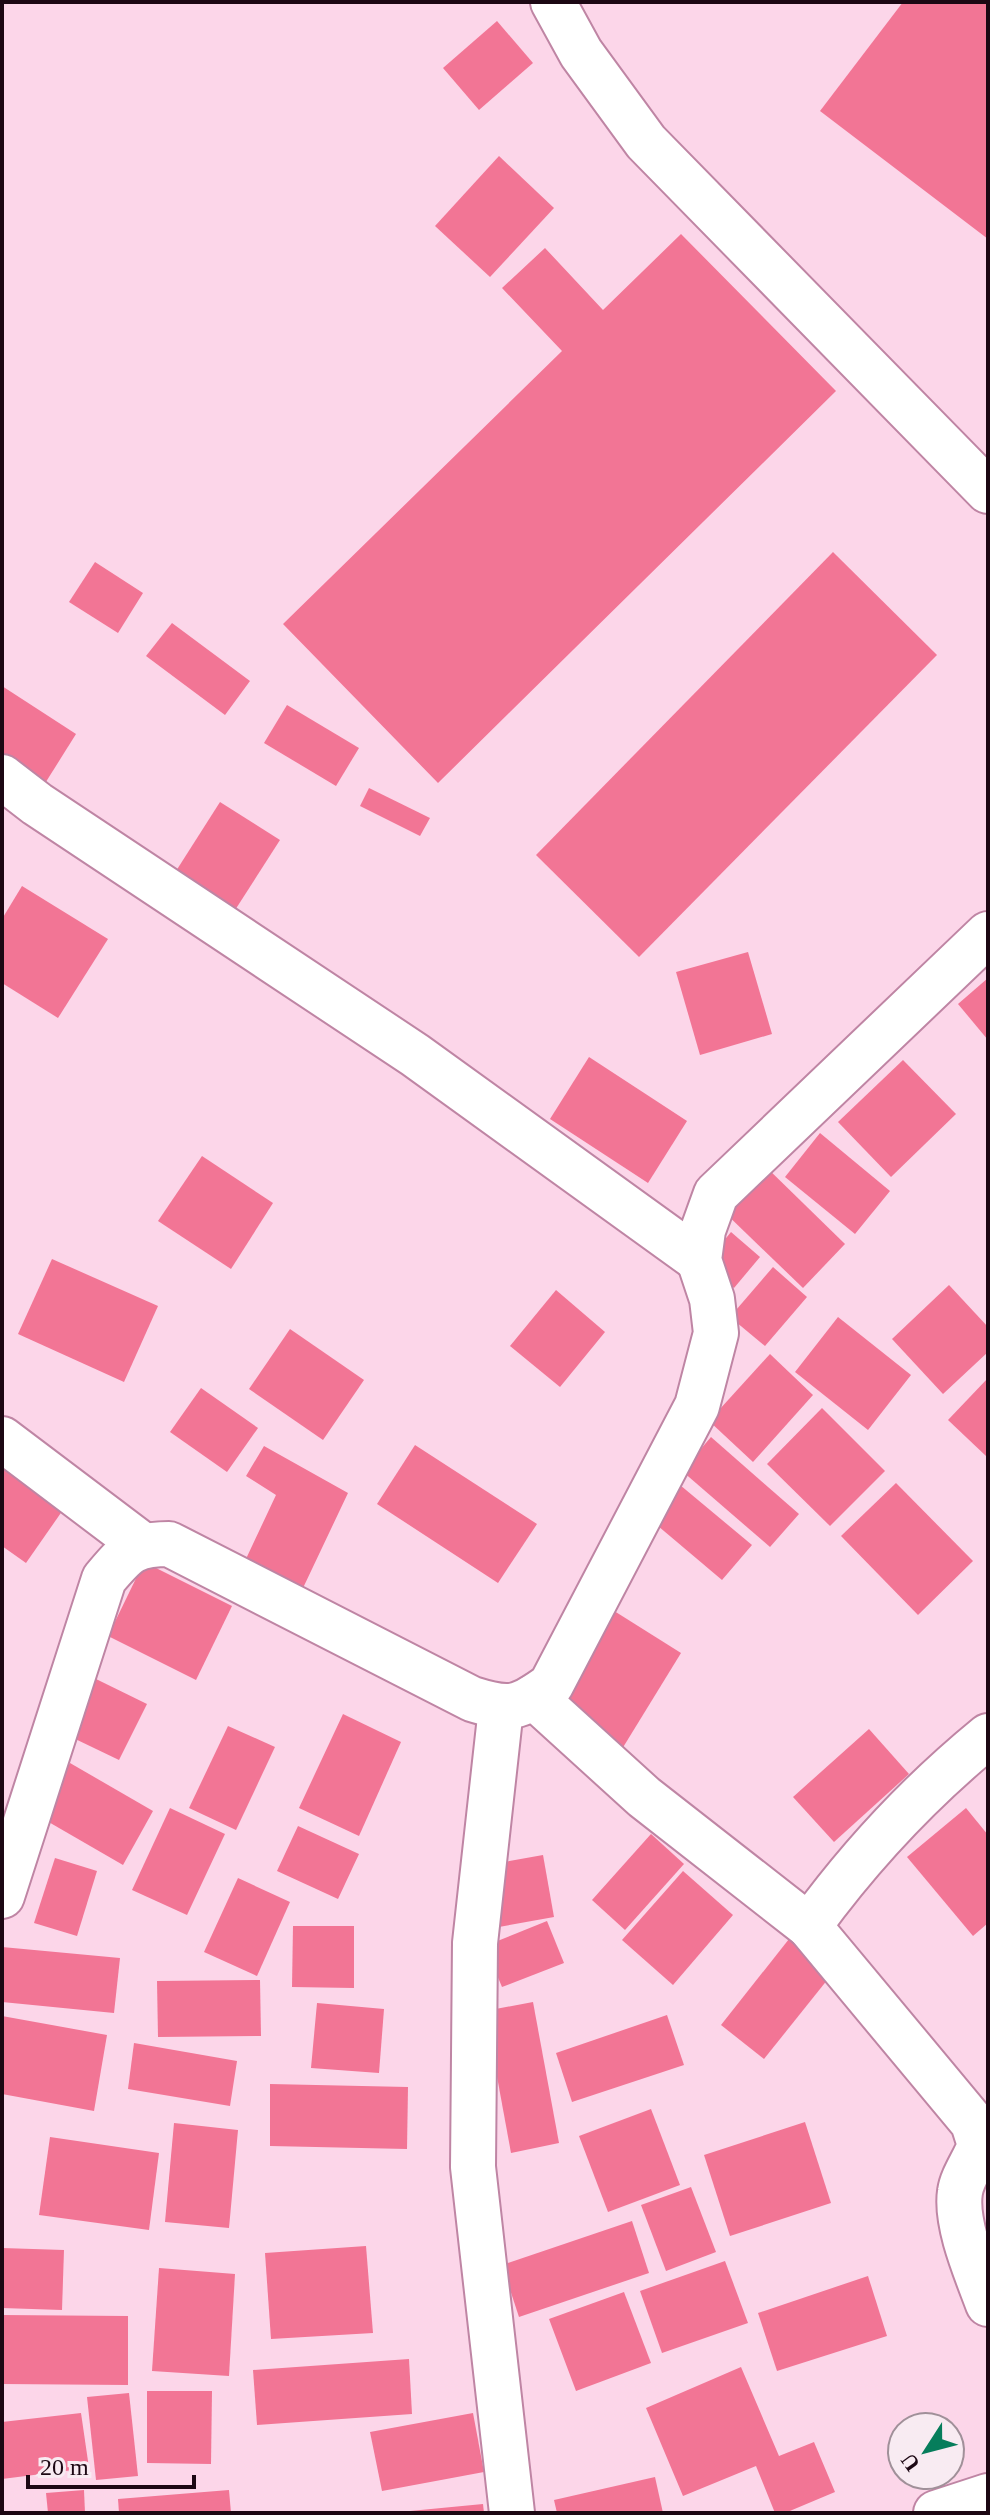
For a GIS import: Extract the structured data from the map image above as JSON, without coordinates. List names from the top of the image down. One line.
{"scale_bar":"20 m","north":"bottom left"}
